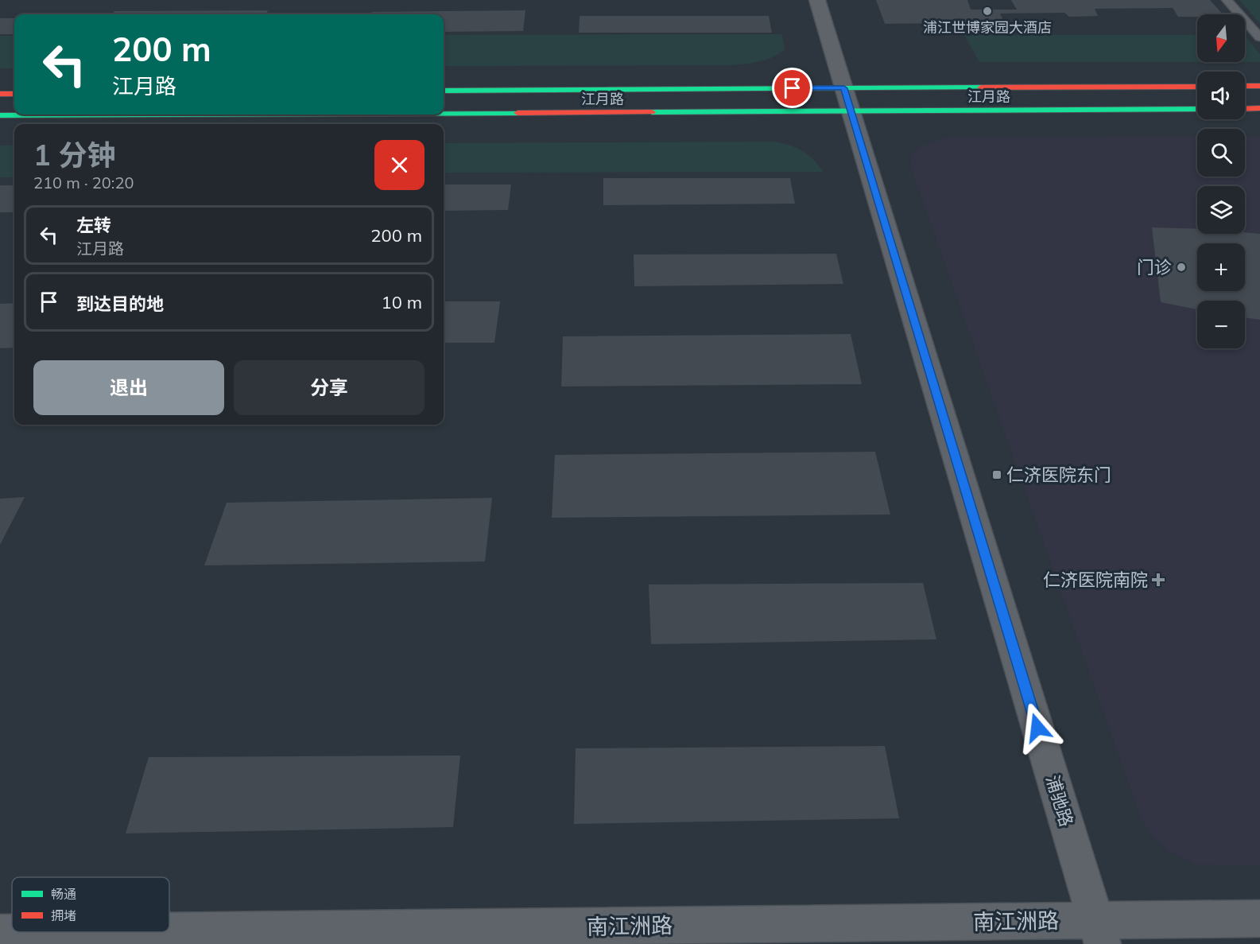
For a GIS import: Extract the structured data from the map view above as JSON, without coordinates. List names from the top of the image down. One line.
{"streets":{"street":["江月路","浦驰路","南江洲路"]},"crossings":[["江月路","浦驰路"],["浦驰路","南江洲路"]],"places":{"other":["浦江世博家园大酒店","门诊"],"transit":["仁济医院东门"],"health":["仁济医院南院"]},"legend":["畅通","拥堵"],"north":"bottom","page":{"map_buttons":["+","−"],"turn":["200 m","江月路"],"heading":["1 分钟","210 m · 20:20"],"list":[{"name":"左转","note":"江月路","value":"200 m"},{"name":"到达目的地","value":"10 m"}],"buttons":["退出","分享"]}}
